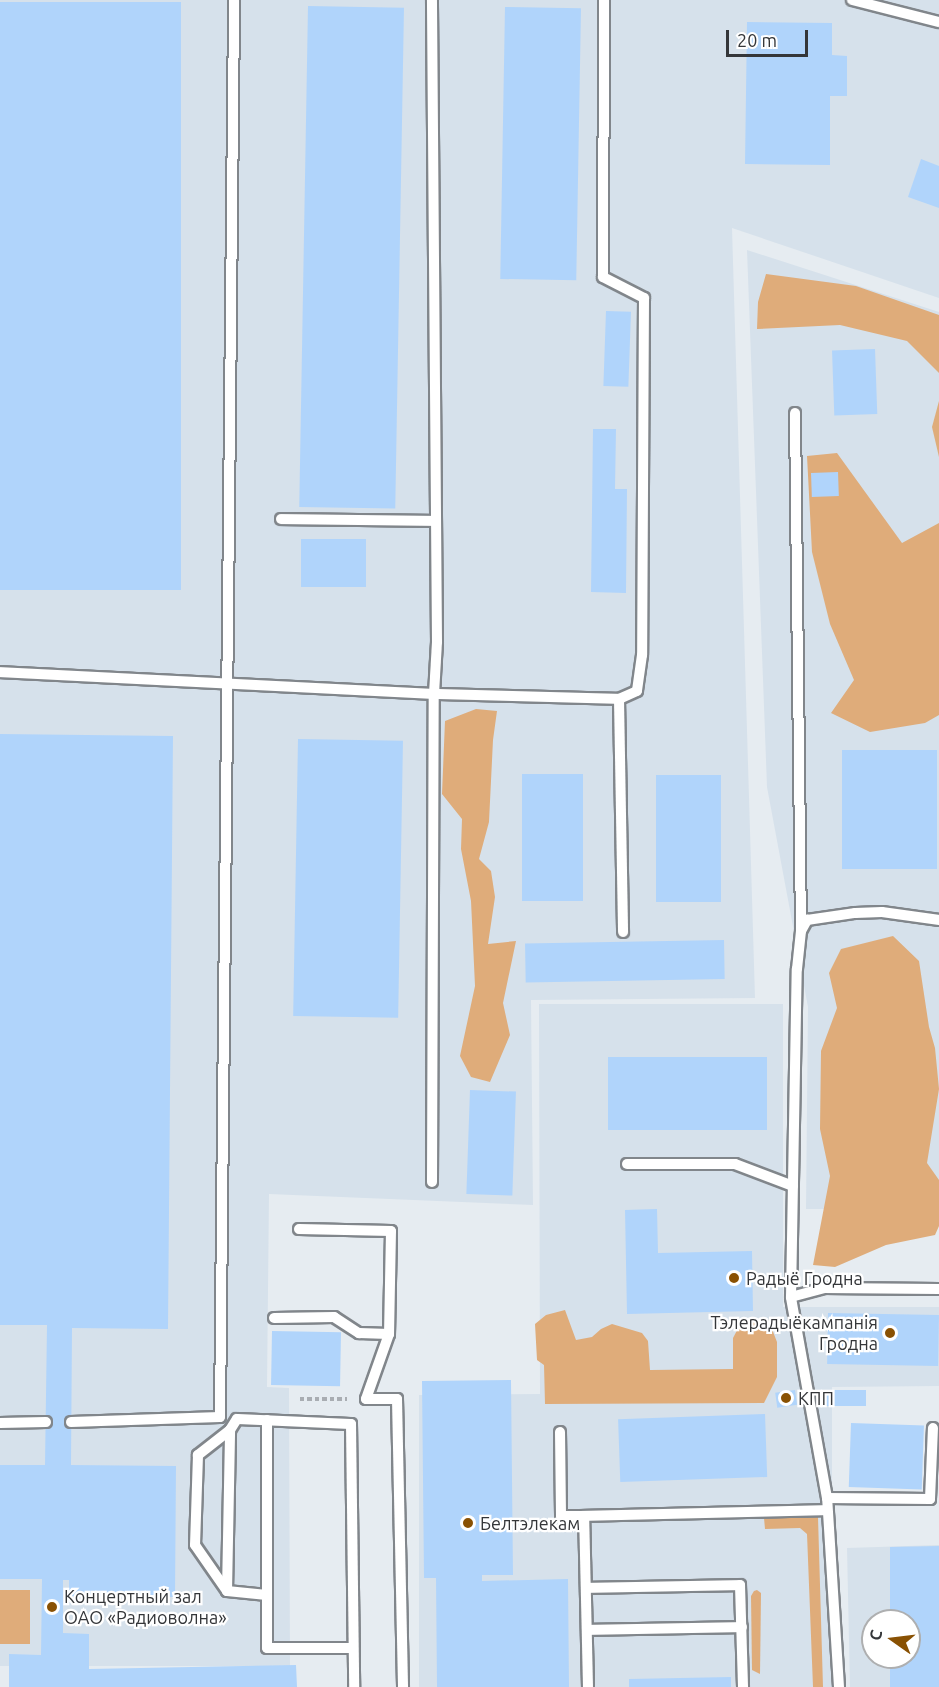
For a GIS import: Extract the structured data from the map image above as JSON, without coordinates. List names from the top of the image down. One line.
{"places":["Радыё Гродна","Тэлерадыёкампанія Гродна","КПП","Белтэлекам","Концертный зал ОАО «Радиоволна»"],"scale_bar":"20 m","north":"left"}
